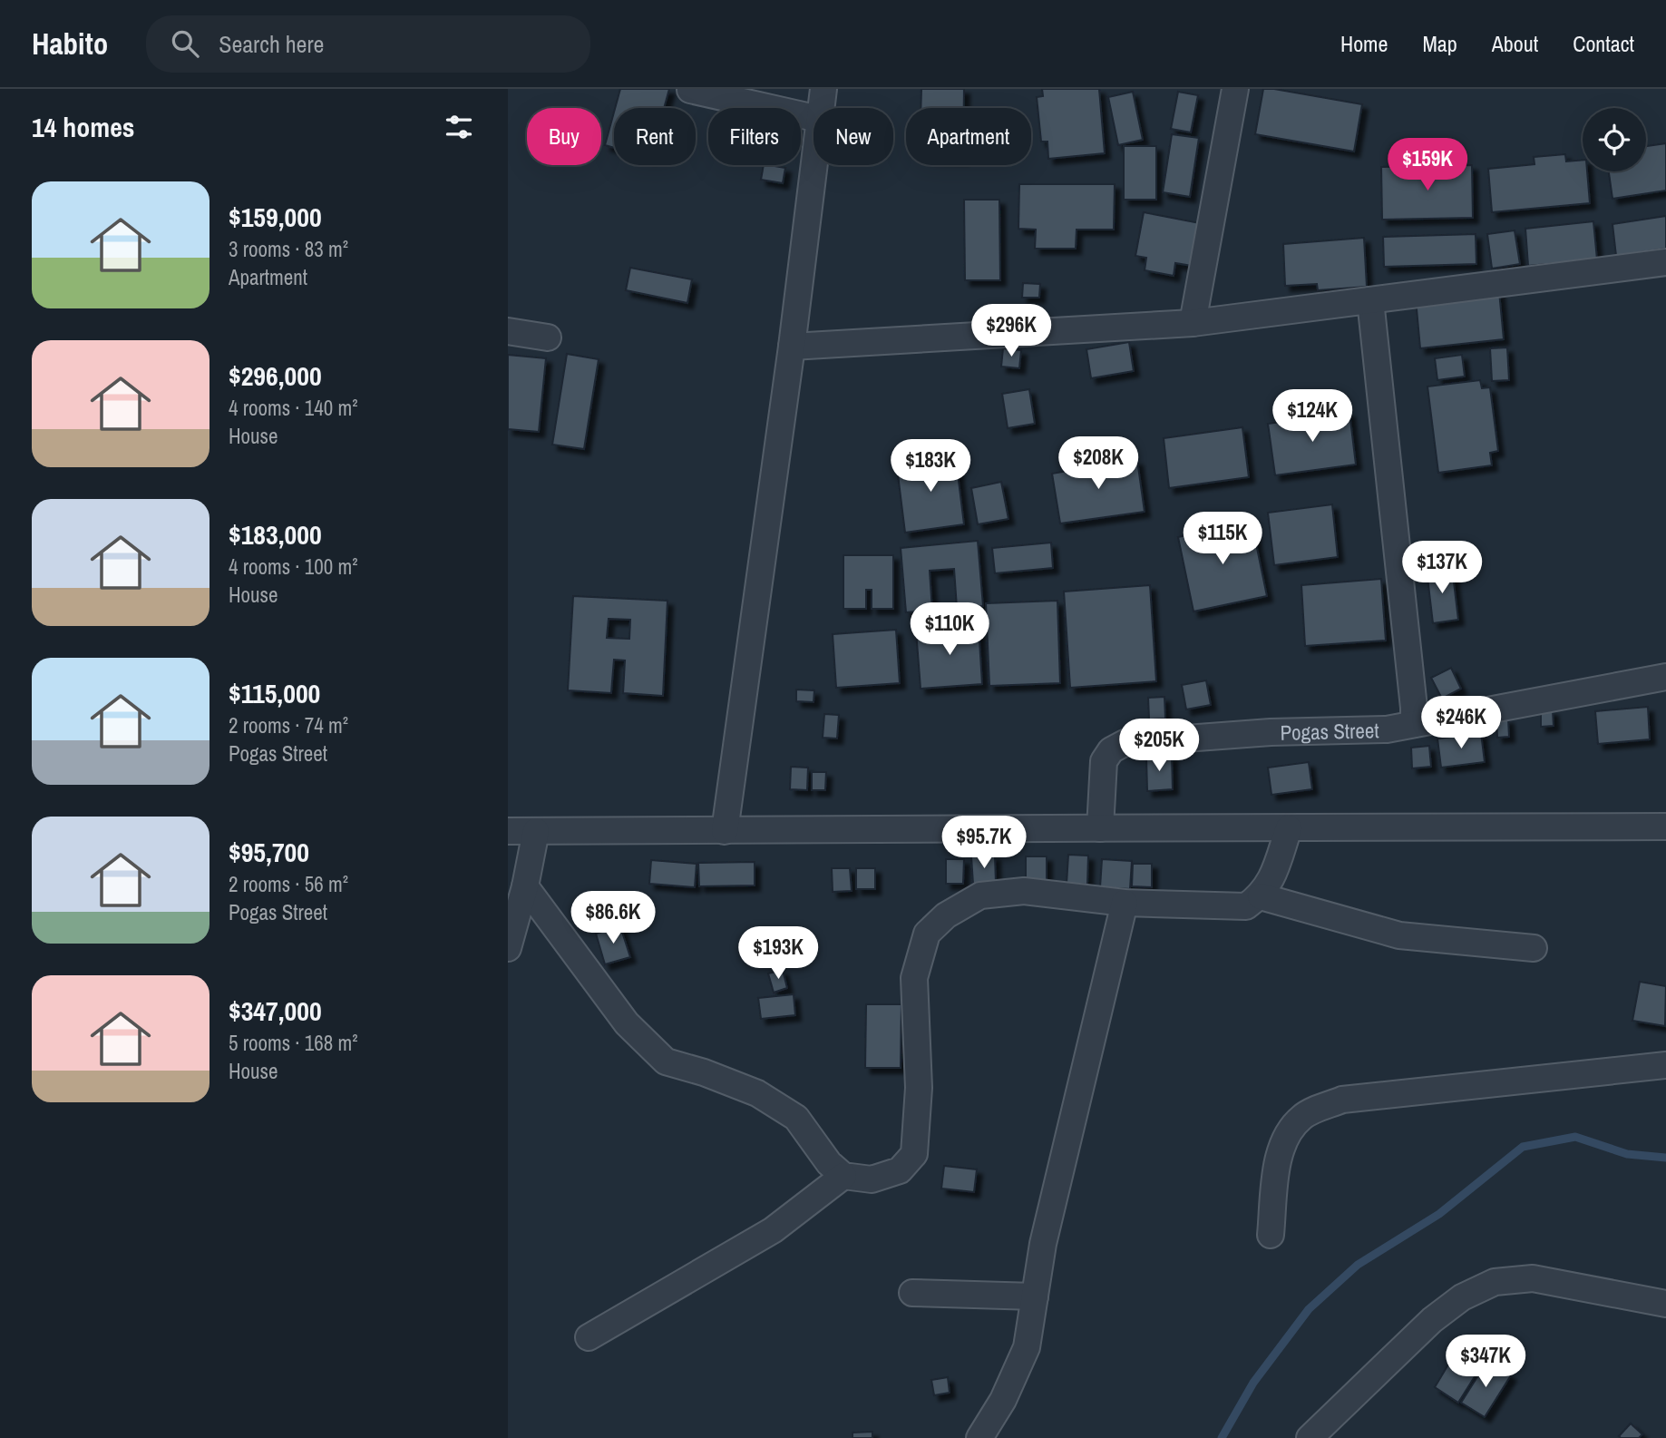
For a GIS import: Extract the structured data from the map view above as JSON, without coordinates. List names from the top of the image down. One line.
{"streets":{"street":["Pogas Street"]},"page":{"header":"Habito","search":"Search here","nav":["Home","Map","About","Contact"],"heading":"14 homes","chip":["Buy","Rent","Filters","New","Apartment"],"price":["$159K","$296K","$124K","$208K","$183K","$115K","$137K","$110K","$246K","$205K","$95.7K","$86.6K","$193K","$347K"],"list":[{"name":"$159,000","note":"3 rooms · 83 m² · Apartment"},{"name":"$296,000","note":"4 rooms · 140 m² · House"},{"name":"$183,000","note":"4 rooms · 100 m² · House"},{"name":"$115,000","note":"2 rooms · 74 m² · Pogas Street"},{"name":"$95,700","note":"2 rooms · 56 m² · Pogas Street"},{"name":"$347,000","note":"5 rooms · 168 m² · House"}]}}
